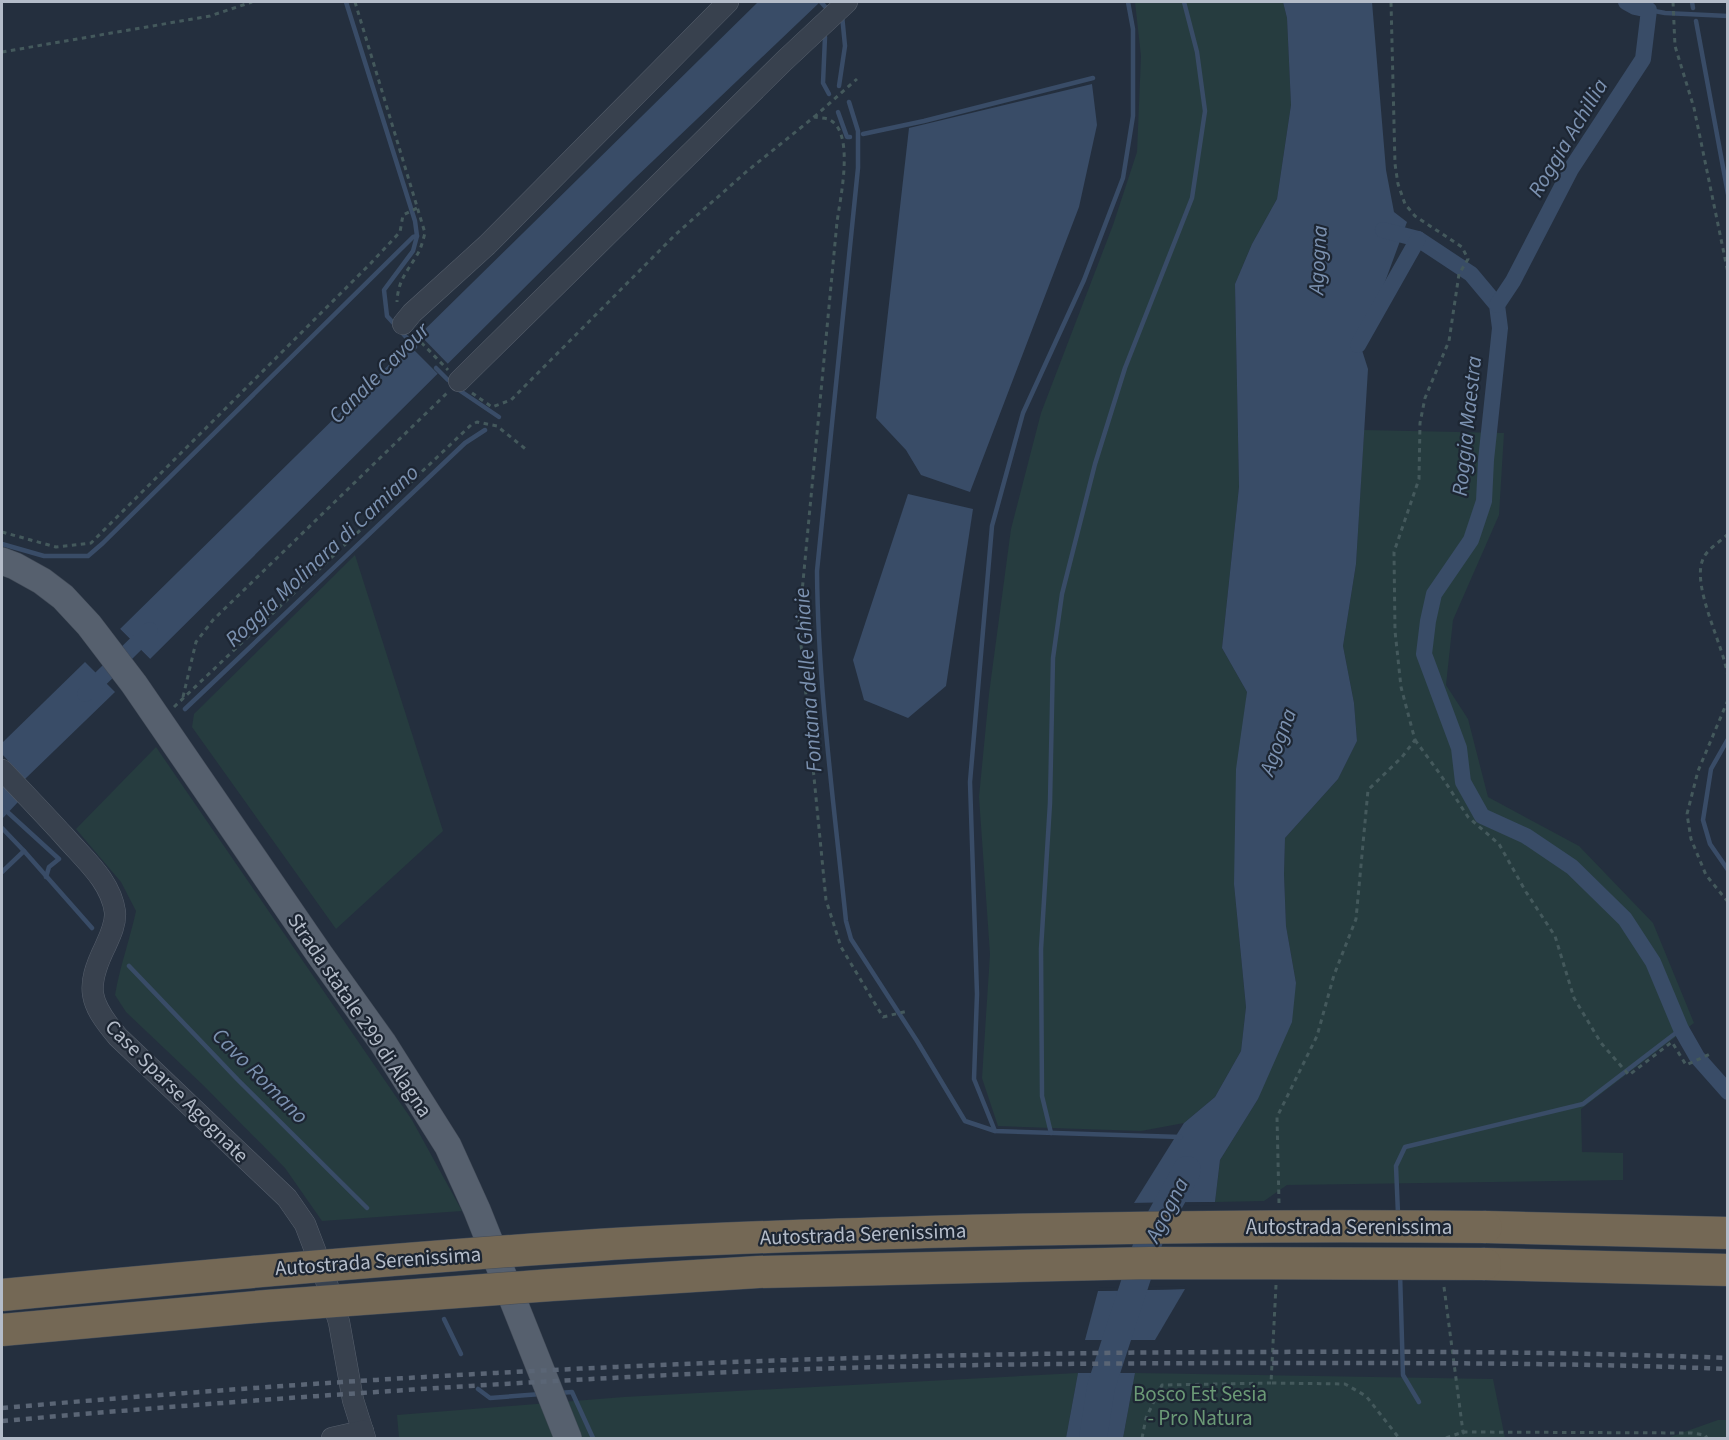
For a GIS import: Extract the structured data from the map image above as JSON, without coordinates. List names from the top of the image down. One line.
{"streets":{"highway":["Autostrada Serenissima"],"main road":["Strada statale 299 di Alagna"],"street":["Case Sparse Agognate"]},"water":["Roggia Achillia","Agogna","Canale Cavour","Roggia Maestra","Roggia Molinara di Camiano","Fontana delle Ghiaie","Cavo Romano"],"parks":["Bosco Est Sesia - Pro Natura"]}
